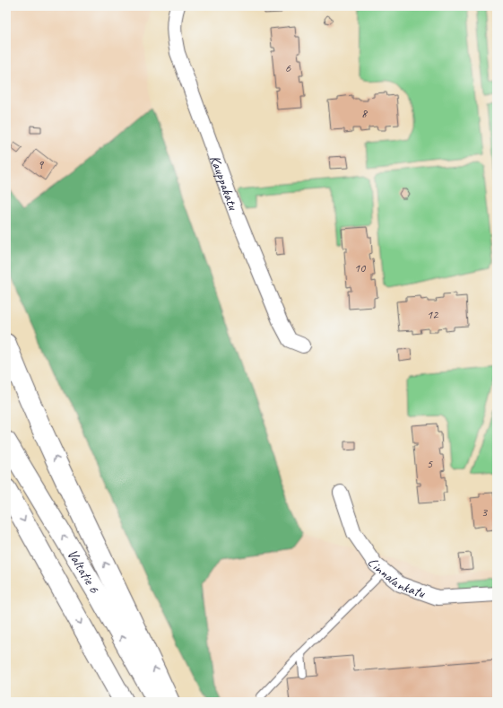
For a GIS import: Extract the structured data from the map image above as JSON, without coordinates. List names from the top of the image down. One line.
{"streets":{"highway":["Valtatie 6"],"street":["Kauppakatu","Linnalankatu"]},"house_numbers":["6","8","9","10","12","5","3"]}
